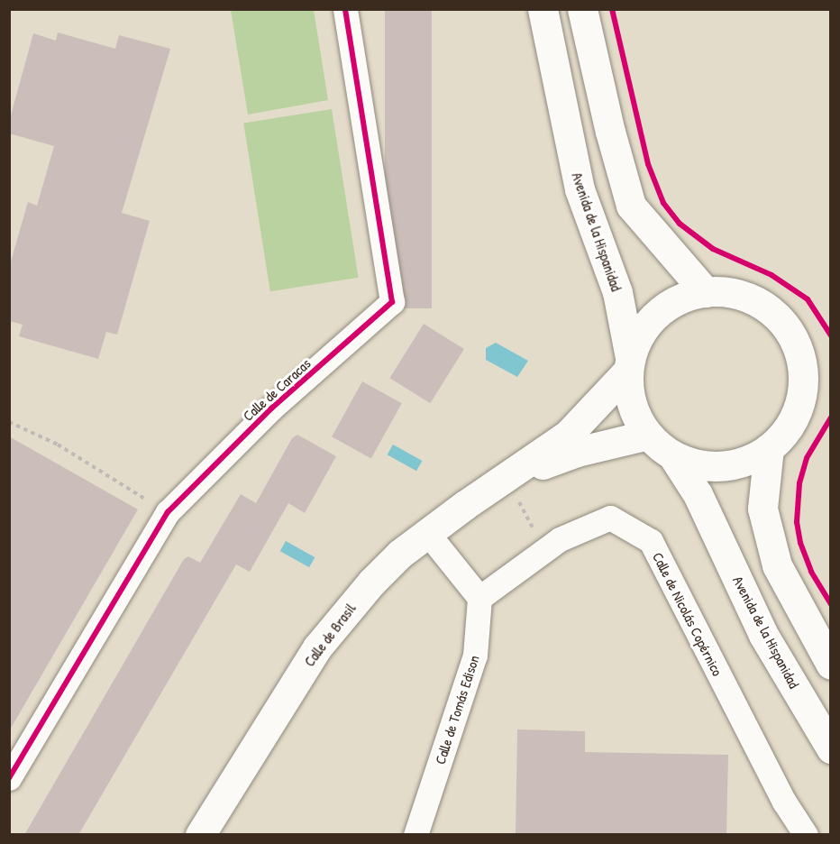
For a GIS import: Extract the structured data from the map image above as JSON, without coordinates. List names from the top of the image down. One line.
{"streets":{"main road":["Avenida de la Hispanidad","Calle de Brasil"],"street":["Calle de Caracas","Calle de Nicolás Copérnico","Calle de Tomás Edison"]},"crossings":[["Avenida de la Hispanidad","Calle de Brasil"],["Calle de Nicolás Copérnico","Calle de Tomás Edison"]]}
